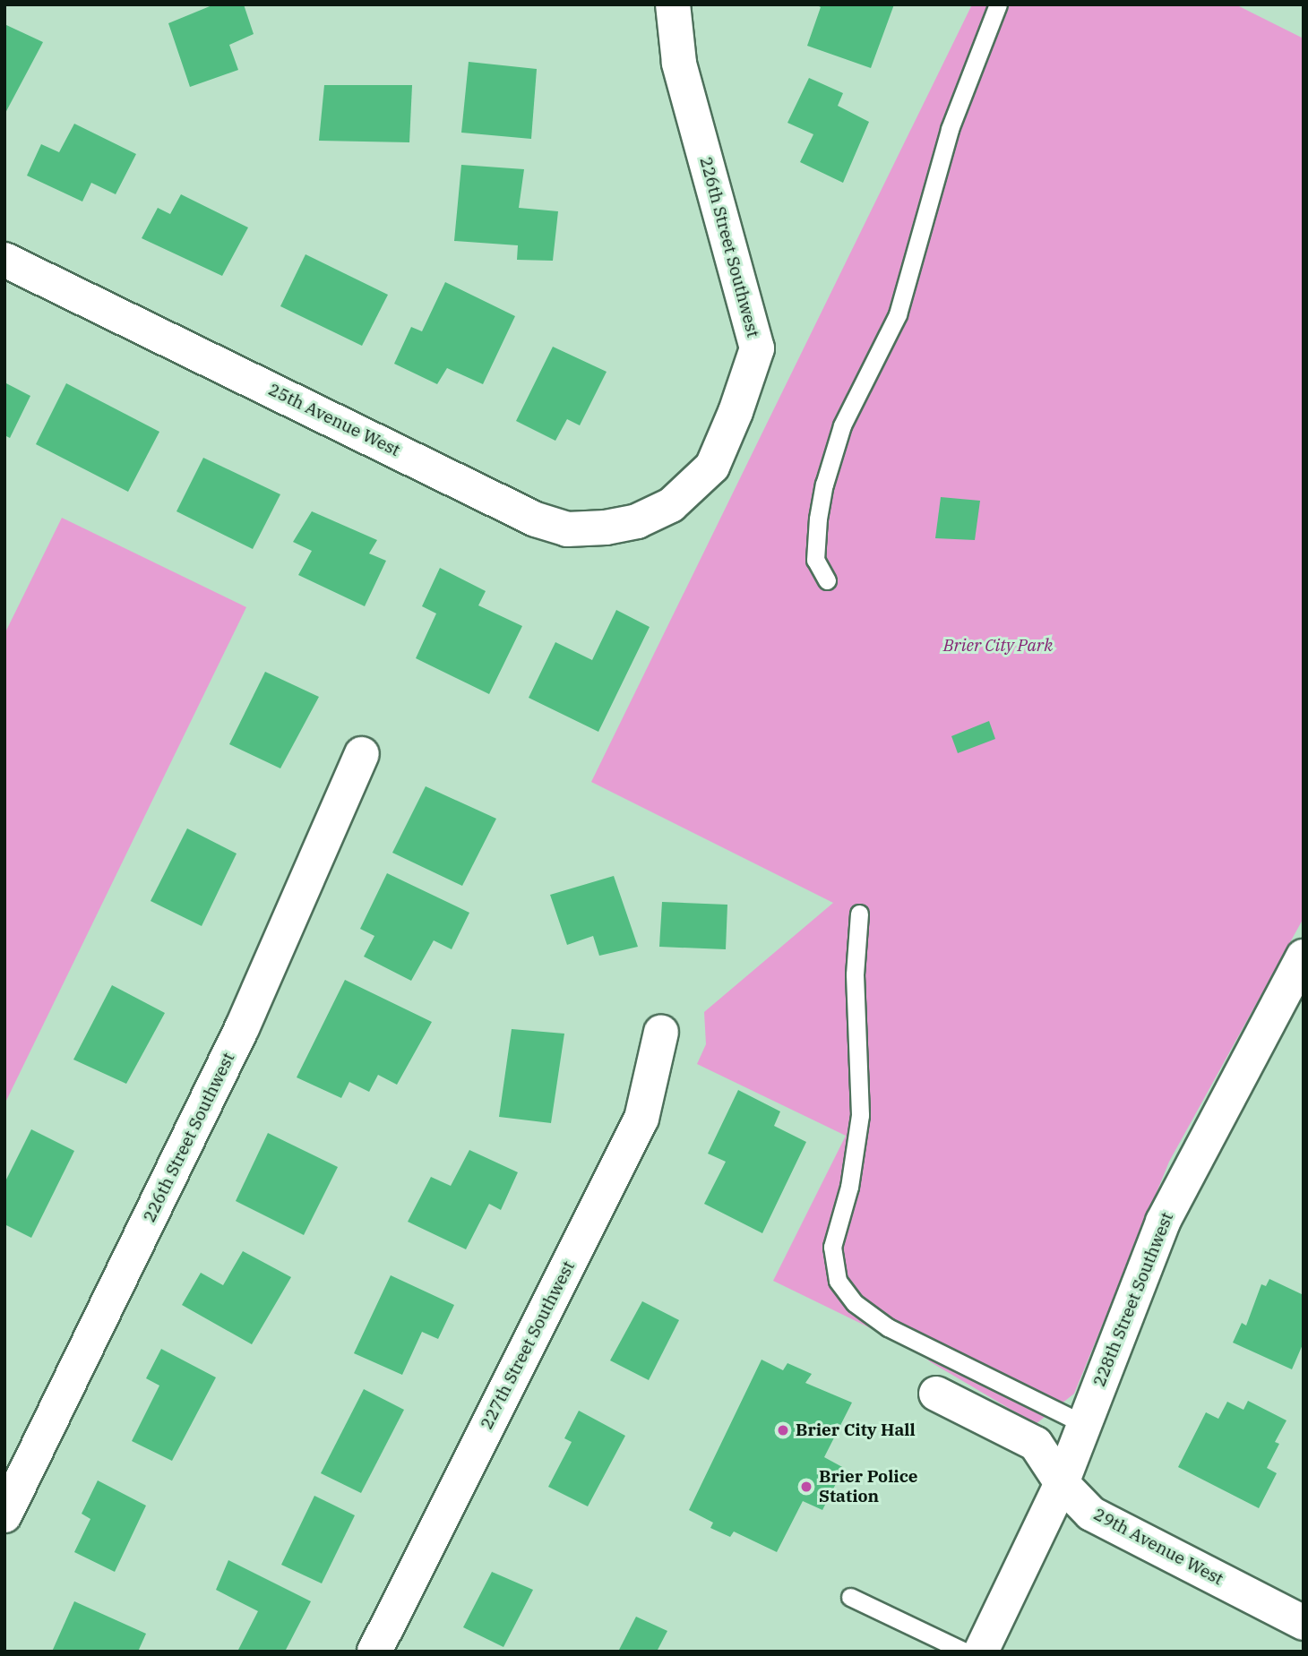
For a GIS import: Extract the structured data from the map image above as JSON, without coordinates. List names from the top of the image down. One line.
{"streets":{"street":["226th Street Southwest","25th Avenue West","228th Street Southwest","227th Street Southwest","29th Avenue West"]},"crossings":[["226th Street Southwest","25th Avenue West"],["228th Street Southwest","29th Avenue West"]],"parks":["Brier City Park"],"places":["Brier City Hall","Brier Police Station"]}
